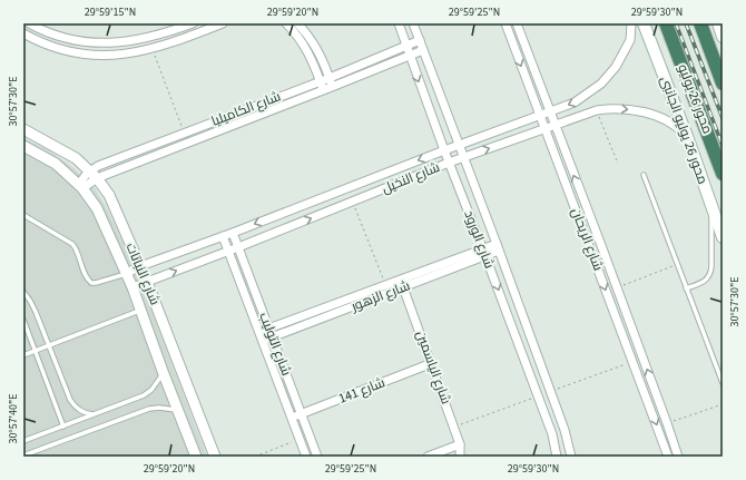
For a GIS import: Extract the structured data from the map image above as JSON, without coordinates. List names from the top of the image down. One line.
{"streets":{"highway":["محور 26 يوليو"],"main road":["محور 26 يوليو الجانبى"],"street":["شارع الكاميليا","شارع النخيل","شارع الورود","شارع الريحان","شارع النباتات","شارع الزهور","شارع التوليب","شارع الياسمين","شارع 141"]},"crossings":[["شارع الكاميليا","شارع الورود"],["شارع الكاميليا","شارع النباتات"],["محور 26 يوليو الجانبى","شارع النخيل"],["شارع النخيل","شارع الورود"],["شارع النخيل","شارع الريحان"],["شارع النخيل","شارع النباتات"],["شارع النخيل","شارع التوليب"],["شارع الورود","شارع الزهور"],["شارع الزهور","شارع التوليب"],["شارع الزهور","شارع الياسمين"],["شارع التوليب","شارع 141"],["شارع الياسمين","شارع 141"]],"coordinates":["29°59'15\"N","29°59'20\"N","29°59'25\"N","29°59'30\"N","30°57'30\"E","30°57'40\"E"]}
